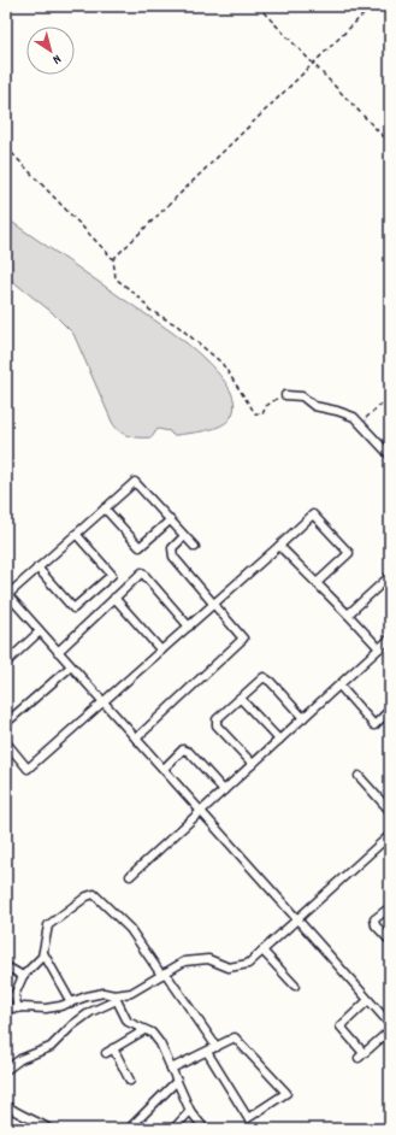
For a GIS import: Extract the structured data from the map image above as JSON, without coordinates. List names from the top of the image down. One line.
{"north":"bottom right"}
